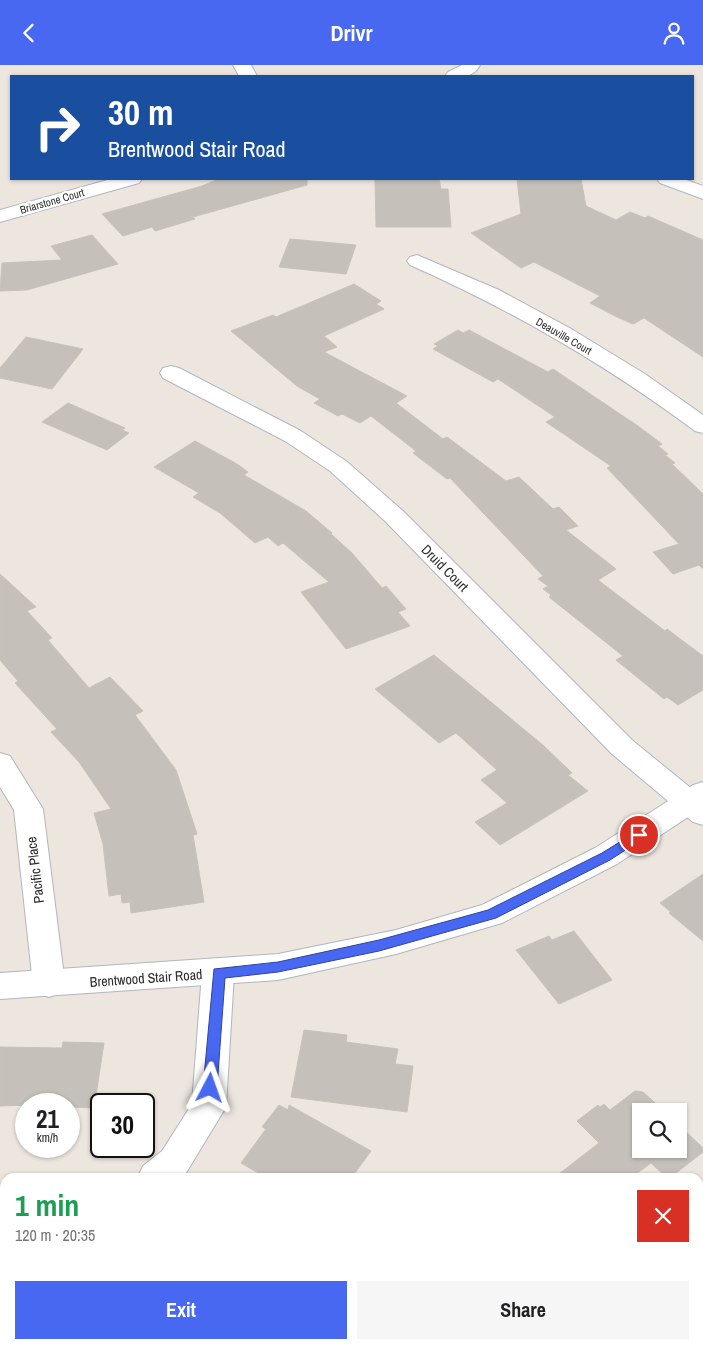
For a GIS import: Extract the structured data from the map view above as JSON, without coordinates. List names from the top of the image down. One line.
{"streets":{"street":["Briarstone Court","Deauville Court","Druid Court","Pacific Place","Brentwood Stair Road"]},"crossings":[["Druid Court","Brentwood Stair Road"],["Pacific Place","Brentwood Stair Road"]],"page":{"header":"Drivr","turn":["30 m","Brentwood Stair Road"],"speed":"21 km/h","limit":"30","heading":["1 min","120 m · 20:35"],"buttons":["Exit","Share"]}}
